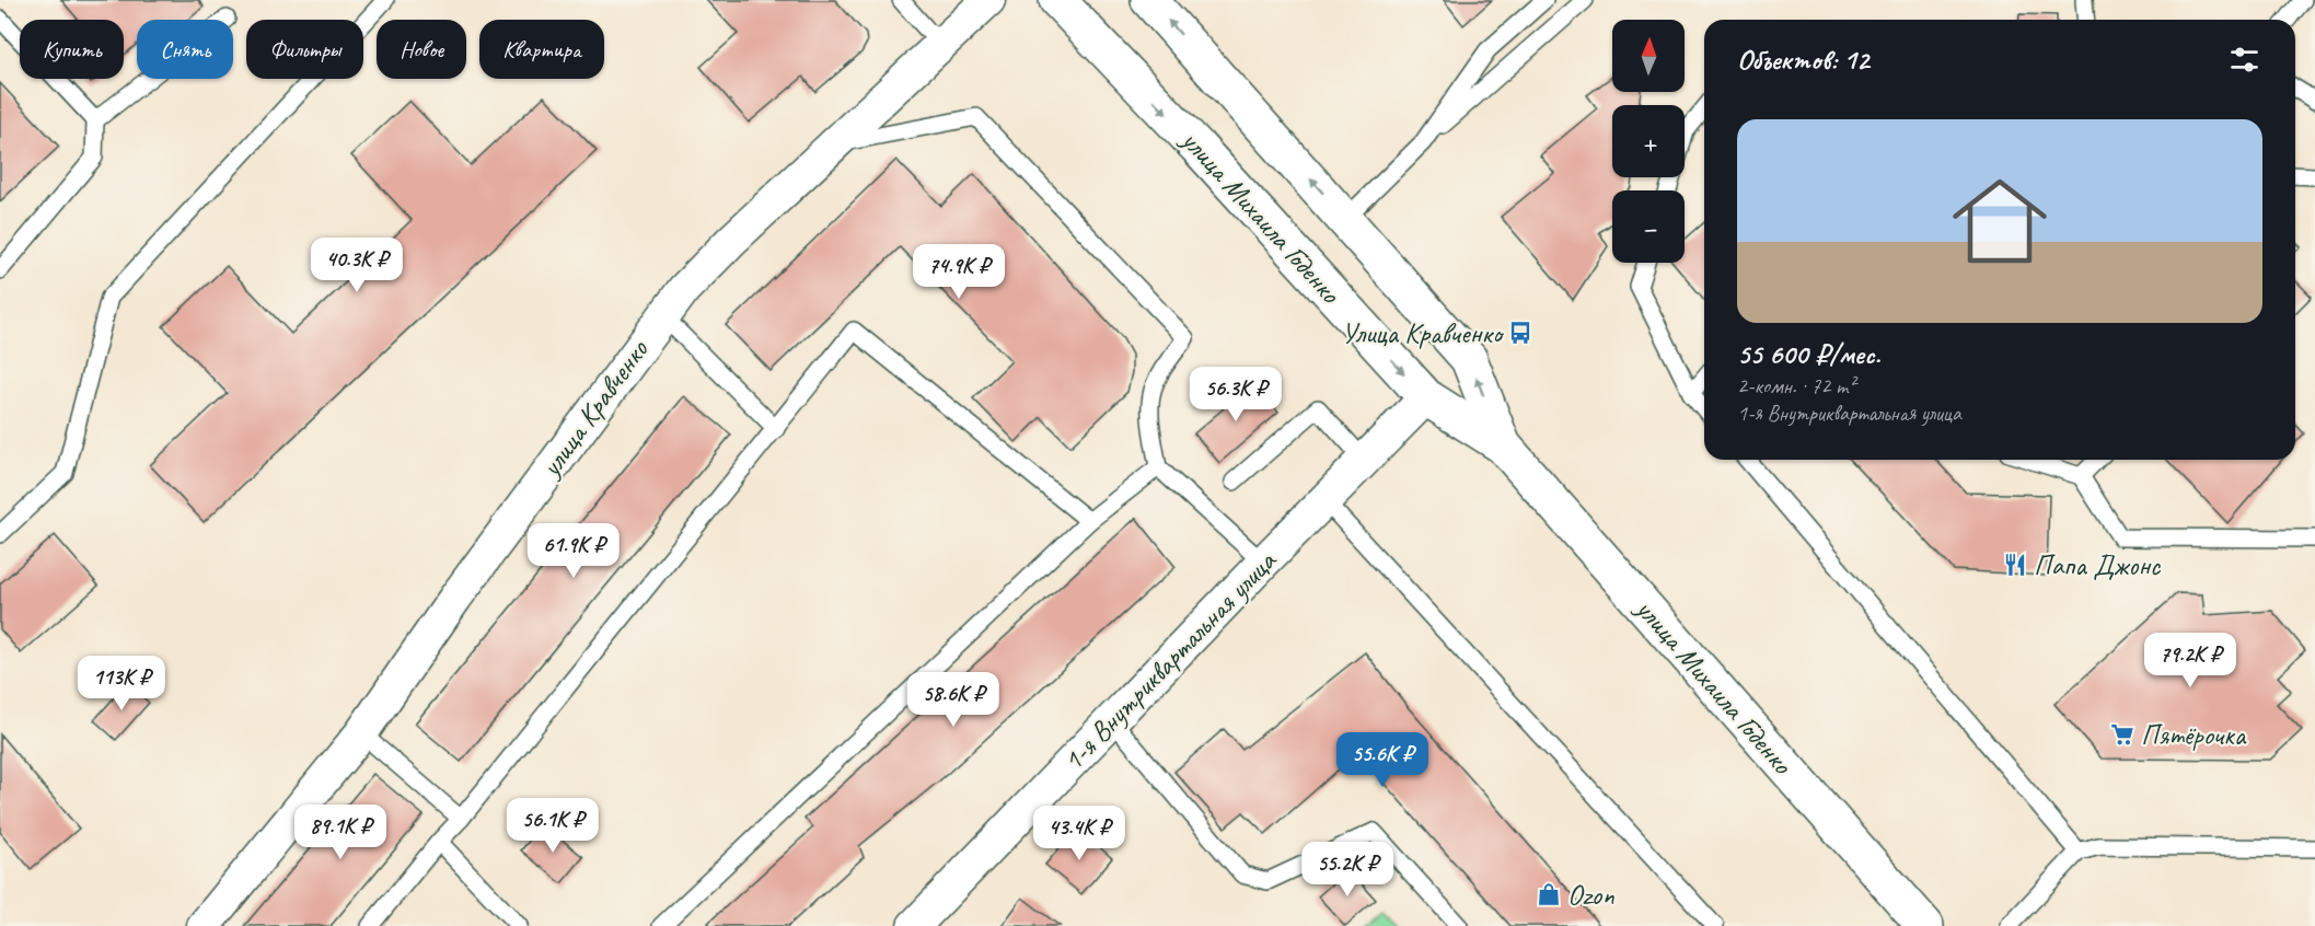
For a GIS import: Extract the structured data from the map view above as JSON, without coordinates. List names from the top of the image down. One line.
{"streets":{"main road":["улица Михаила Годенко"],"street":["улица Кравченко","1-я Внутриквартальная улица"]},"crossings":[["улица Михаила Годенко","1-я Внутриквартальная улица"]],"places":{"bus stop":["Улица Кравченко"],"restaurant":["Папа Джонс"],"supermarket":["Пятёрочка"],"shop":["Ozon"]},"north":"top","page":{"map_buttons":["+","−"],"chip":["Купить","Снять","Фильтры","Новое","Квартира"],"heading":"Объектов: 12","list":[{"name":"55 600 ₽/мес.","note":"2-комн. · 72 m² · 1-я Внутриквартальная улица"}],"price":["40.3K ₽","74.9K ₽","56.3K ₽","61.9K ₽","79.2K ₽","113K ₽","58.6K ₽","55.6K ₽","56.1K ₽","89.1K ₽","43.4K ₽","55.2K ₽"]}}
